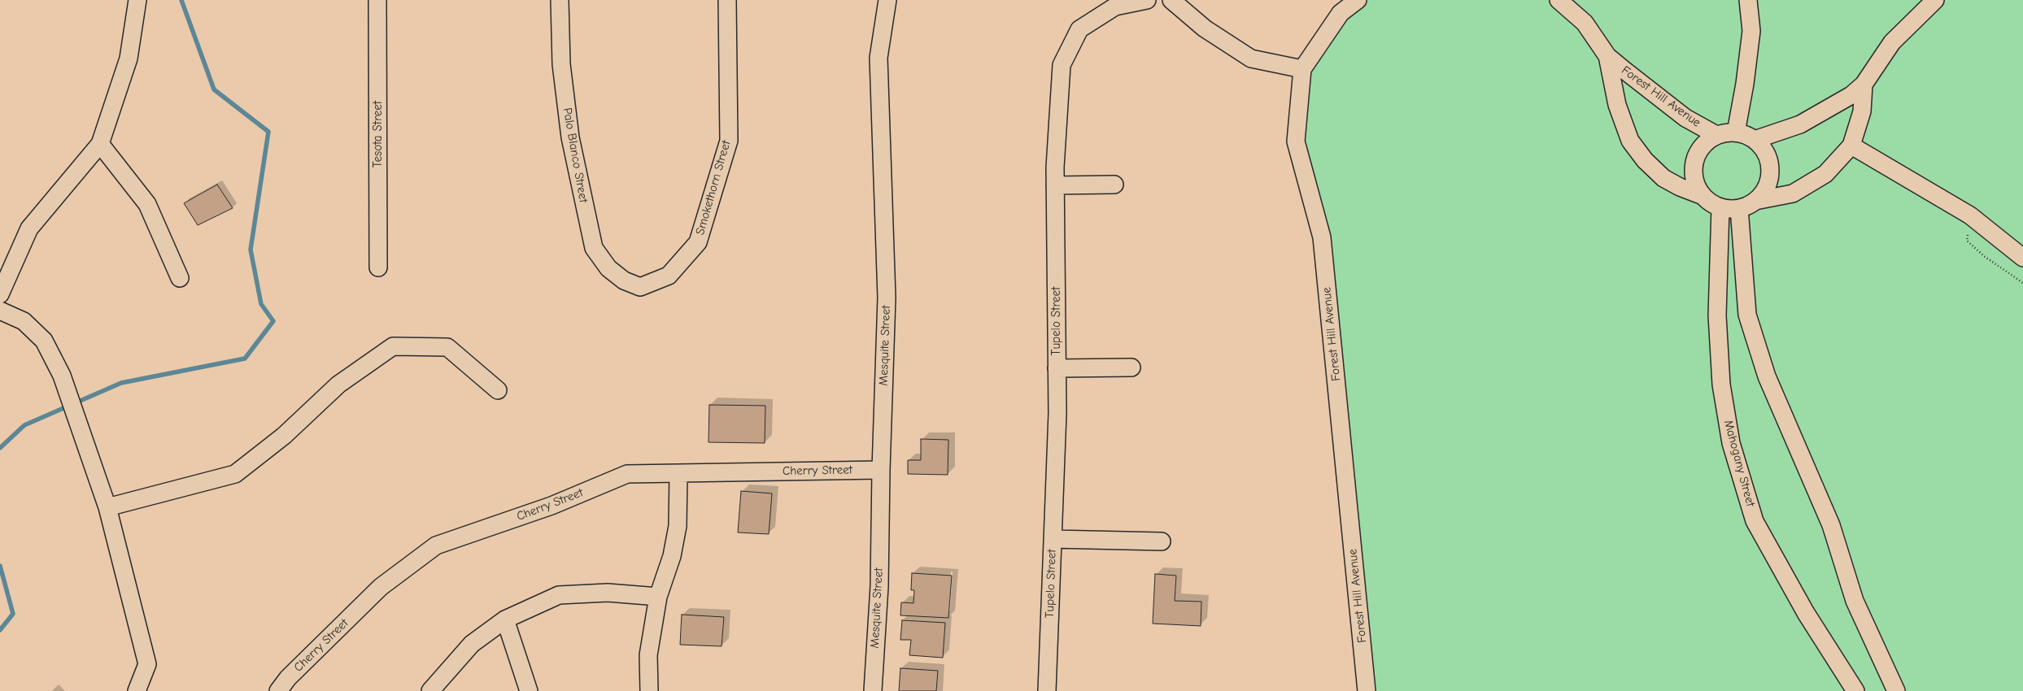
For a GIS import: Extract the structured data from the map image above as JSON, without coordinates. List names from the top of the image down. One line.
{"streets":{"street":["Forest Hill Avenue","Tesota Street","Palo Blanco Street","Smokethorn Street","Tupelo Street","Mesquite Street","Mahogany Street","Cherry Street"]},"crossings":[["Forest Hill Avenue","Mahogany Street"],["Palo Blanco Street","Smokethorn Street"],["Mesquite Street","Cherry Street"]]}
